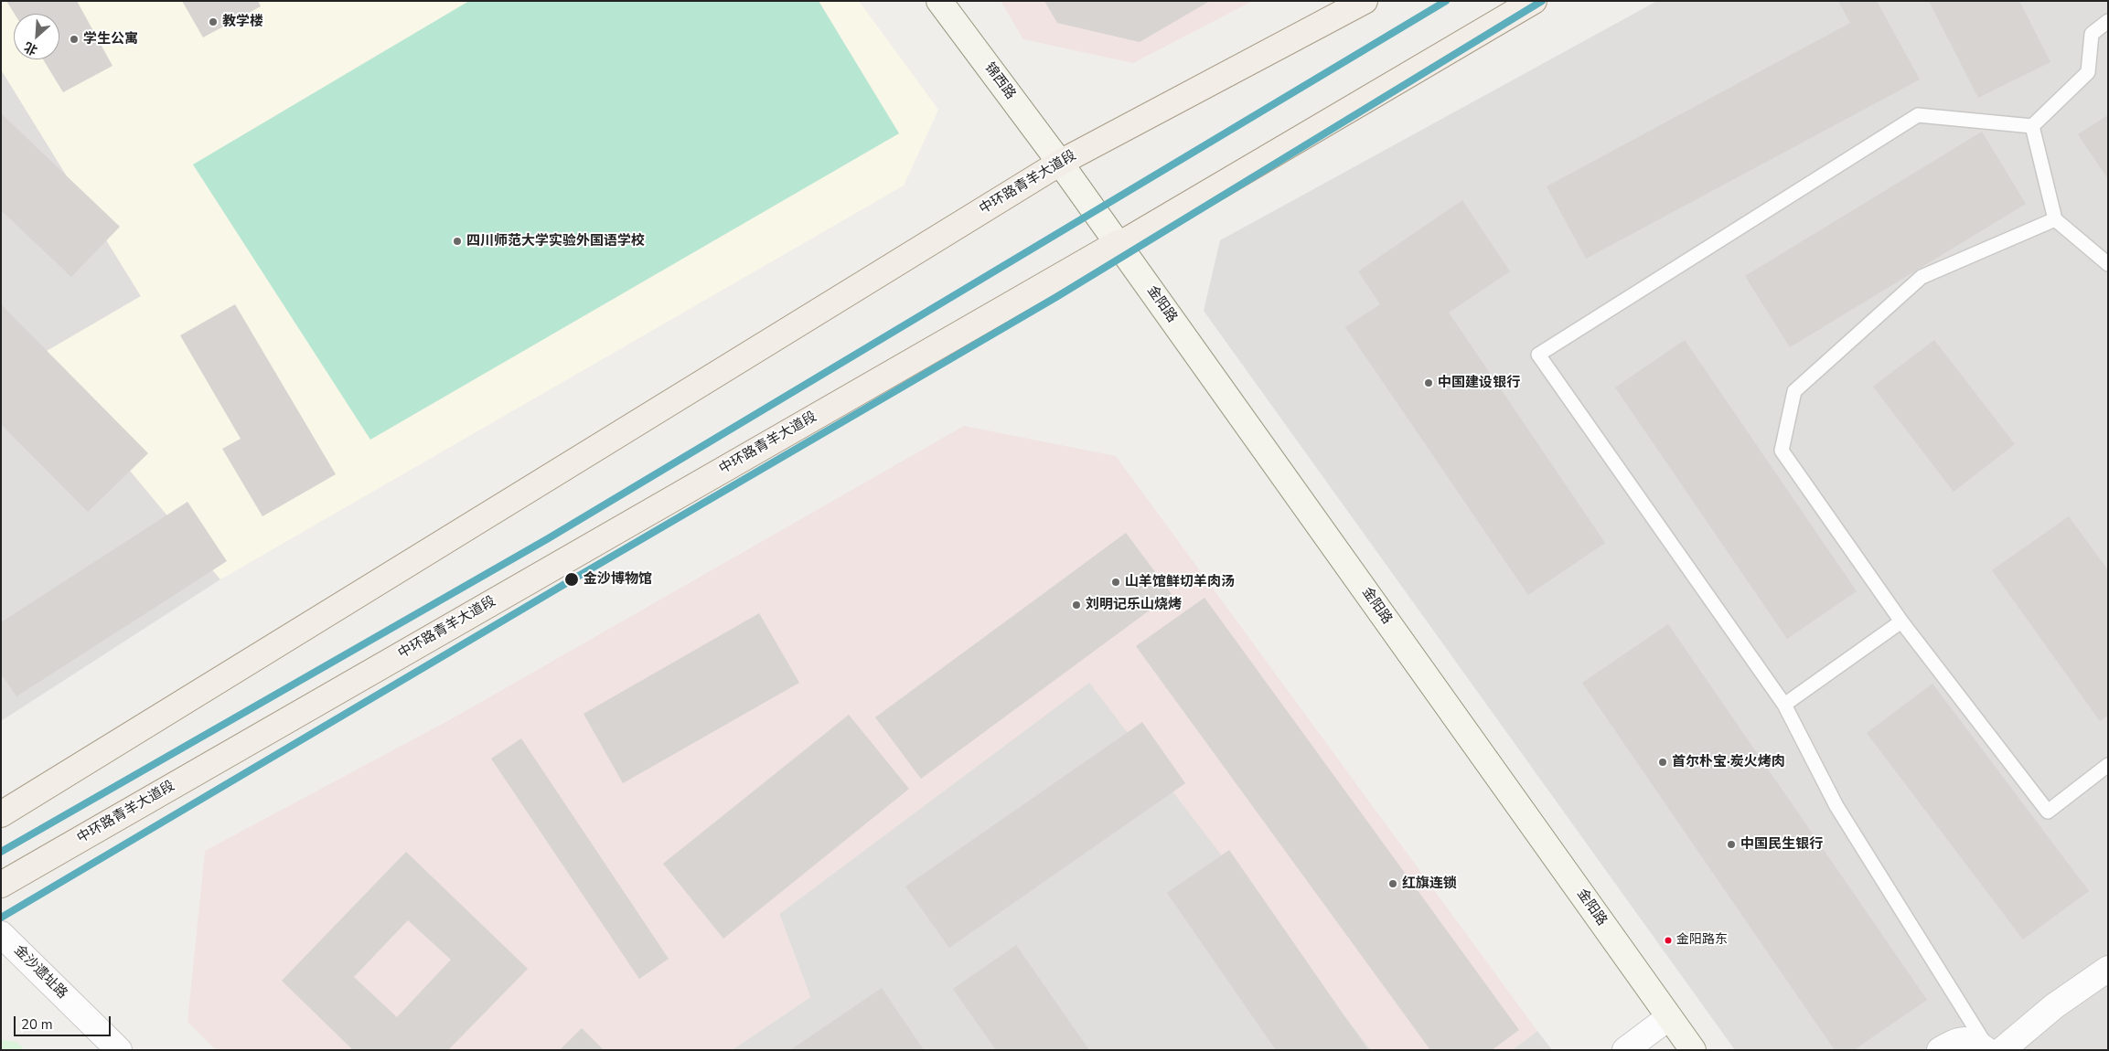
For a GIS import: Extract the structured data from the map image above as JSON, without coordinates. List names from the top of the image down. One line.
{"streets":{"main road":["中环路青羊大道段"],"street":["锦西路","金阳路","金沙遗址路"]},"crossings":[["锦西路","中环路青羊大道段"],["锦西路","金阳路"],["中环路青羊大道段","金阳路"]],"places":["教学楼","学生公寓","四川师范大学实验外国语学校","中国建设银行","金沙博物馆","山羊馆鲜切羊肉汤","刘明记乐山烧烤","首尔朴宝·炭火烤肉","中国民生银行","红旗连锁","金阳路东"],"scale_bar":"20 m","north":"bottom left"}
